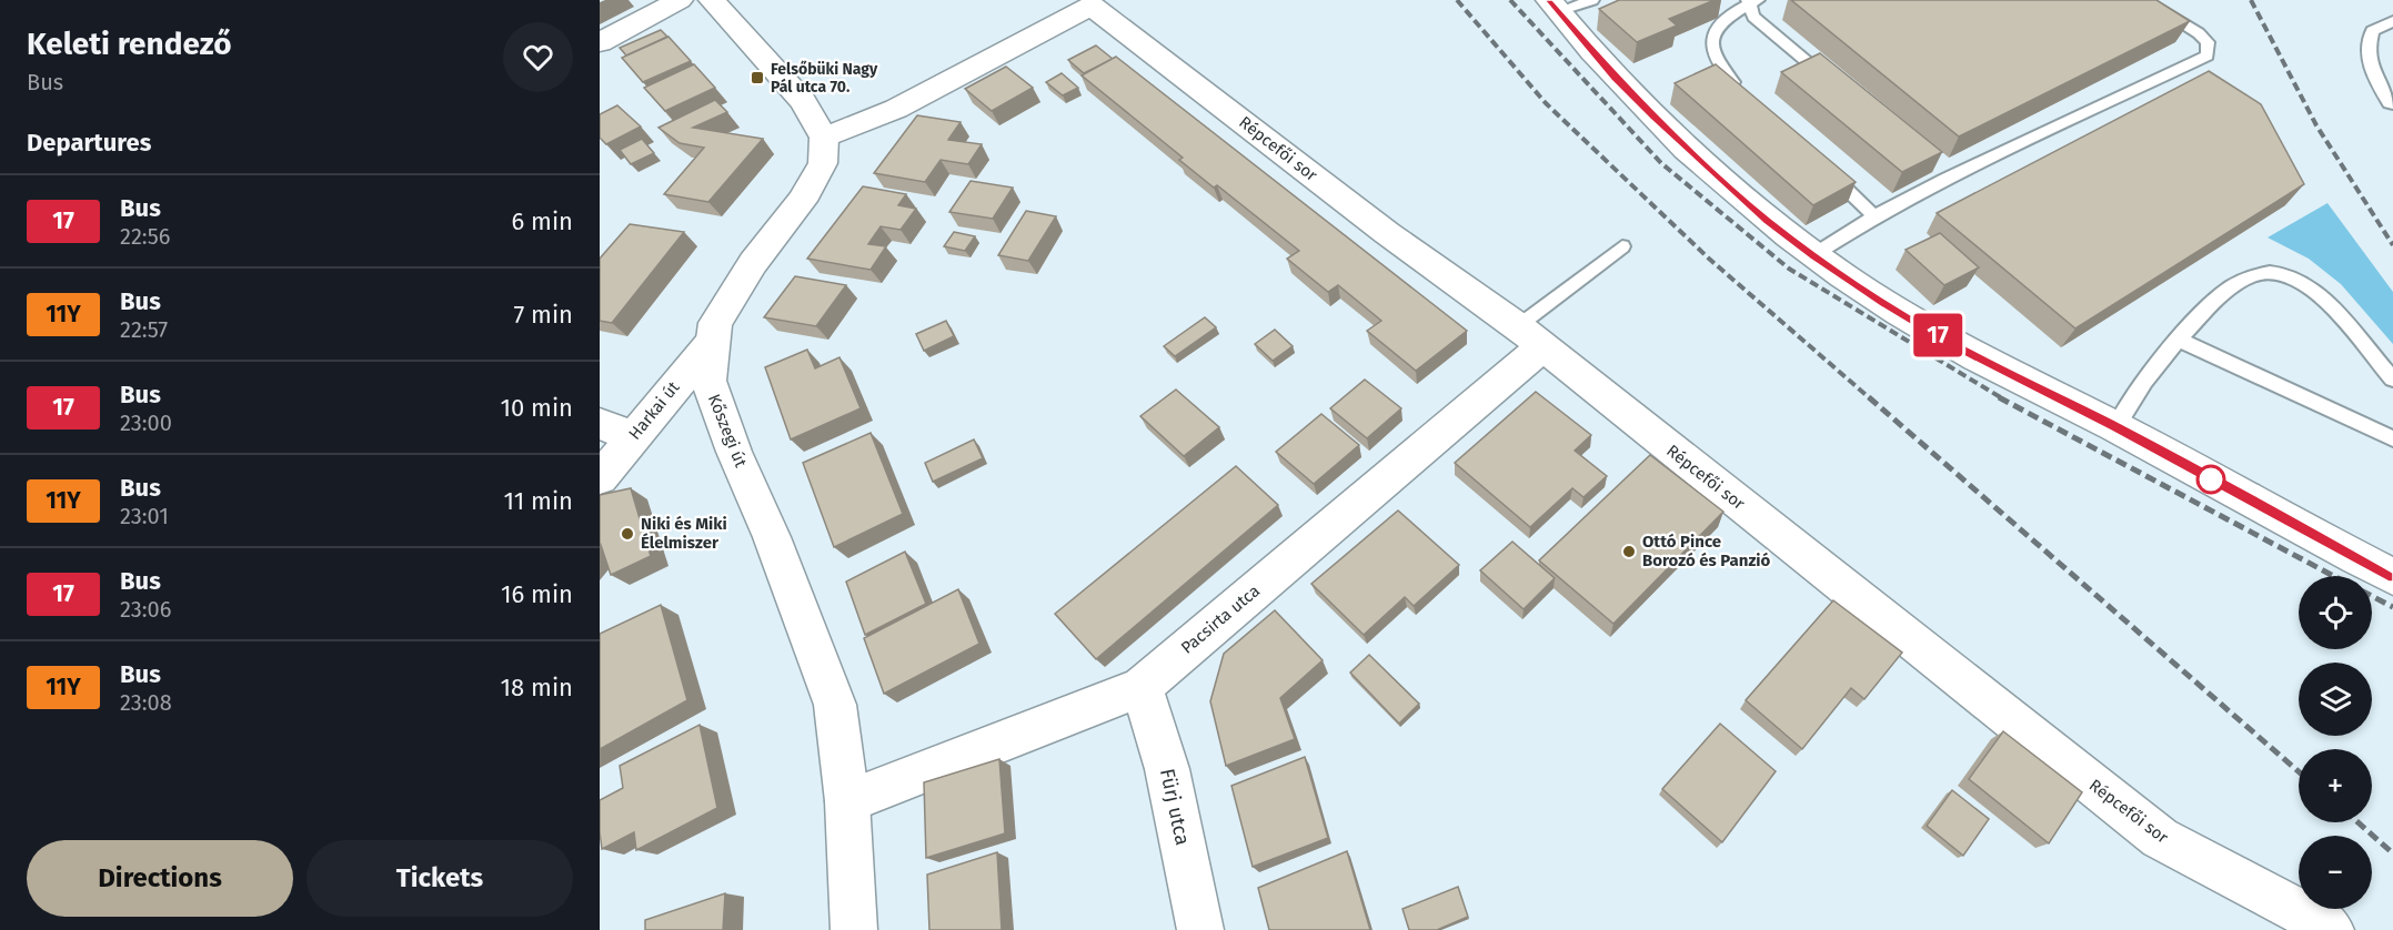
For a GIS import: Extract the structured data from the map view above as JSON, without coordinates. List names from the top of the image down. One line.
{"streets":{"street":["Répcefői sor","Harkai út","Kőszegi út","Pacsirta utca","Fürj utca"]},"crossings":[["Répcefői sor","Pacsirta utca"],["Harkai út","Kőszegi út"],["Kőszegi út","Pacsirta utca"],["Pacsirta utca","Fürj utca"]],"places":{"transit":["Felsőbüki Nagy Pál utca 70."],"other":["Niki és Miki Élelmiszer","Ottó Pince Borozó és Panzió"]},"lines":["bus line 17"],"page":{"heading":[["Keleti rendező","Bus"],"Departures"],"on_map":"17","list":[{"mark":"17","name":"Bus","note":"22:56","value":"6 min"},{"mark":"11Y","name":"Bus","note":"22:57","value":"7 min"},{"mark":"17","name":"Bus","note":"23:00","value":"10 min"},{"mark":"11Y","name":"Bus","note":"23:01","value":"11 min"},{"mark":"17","name":"Bus","note":"23:06","value":"16 min"},{"mark":"11Y","name":"Bus","note":"23:08","value":"18 min"}],"map_buttons":["+","−"],"buttons":["Directions","Tickets"]}}
